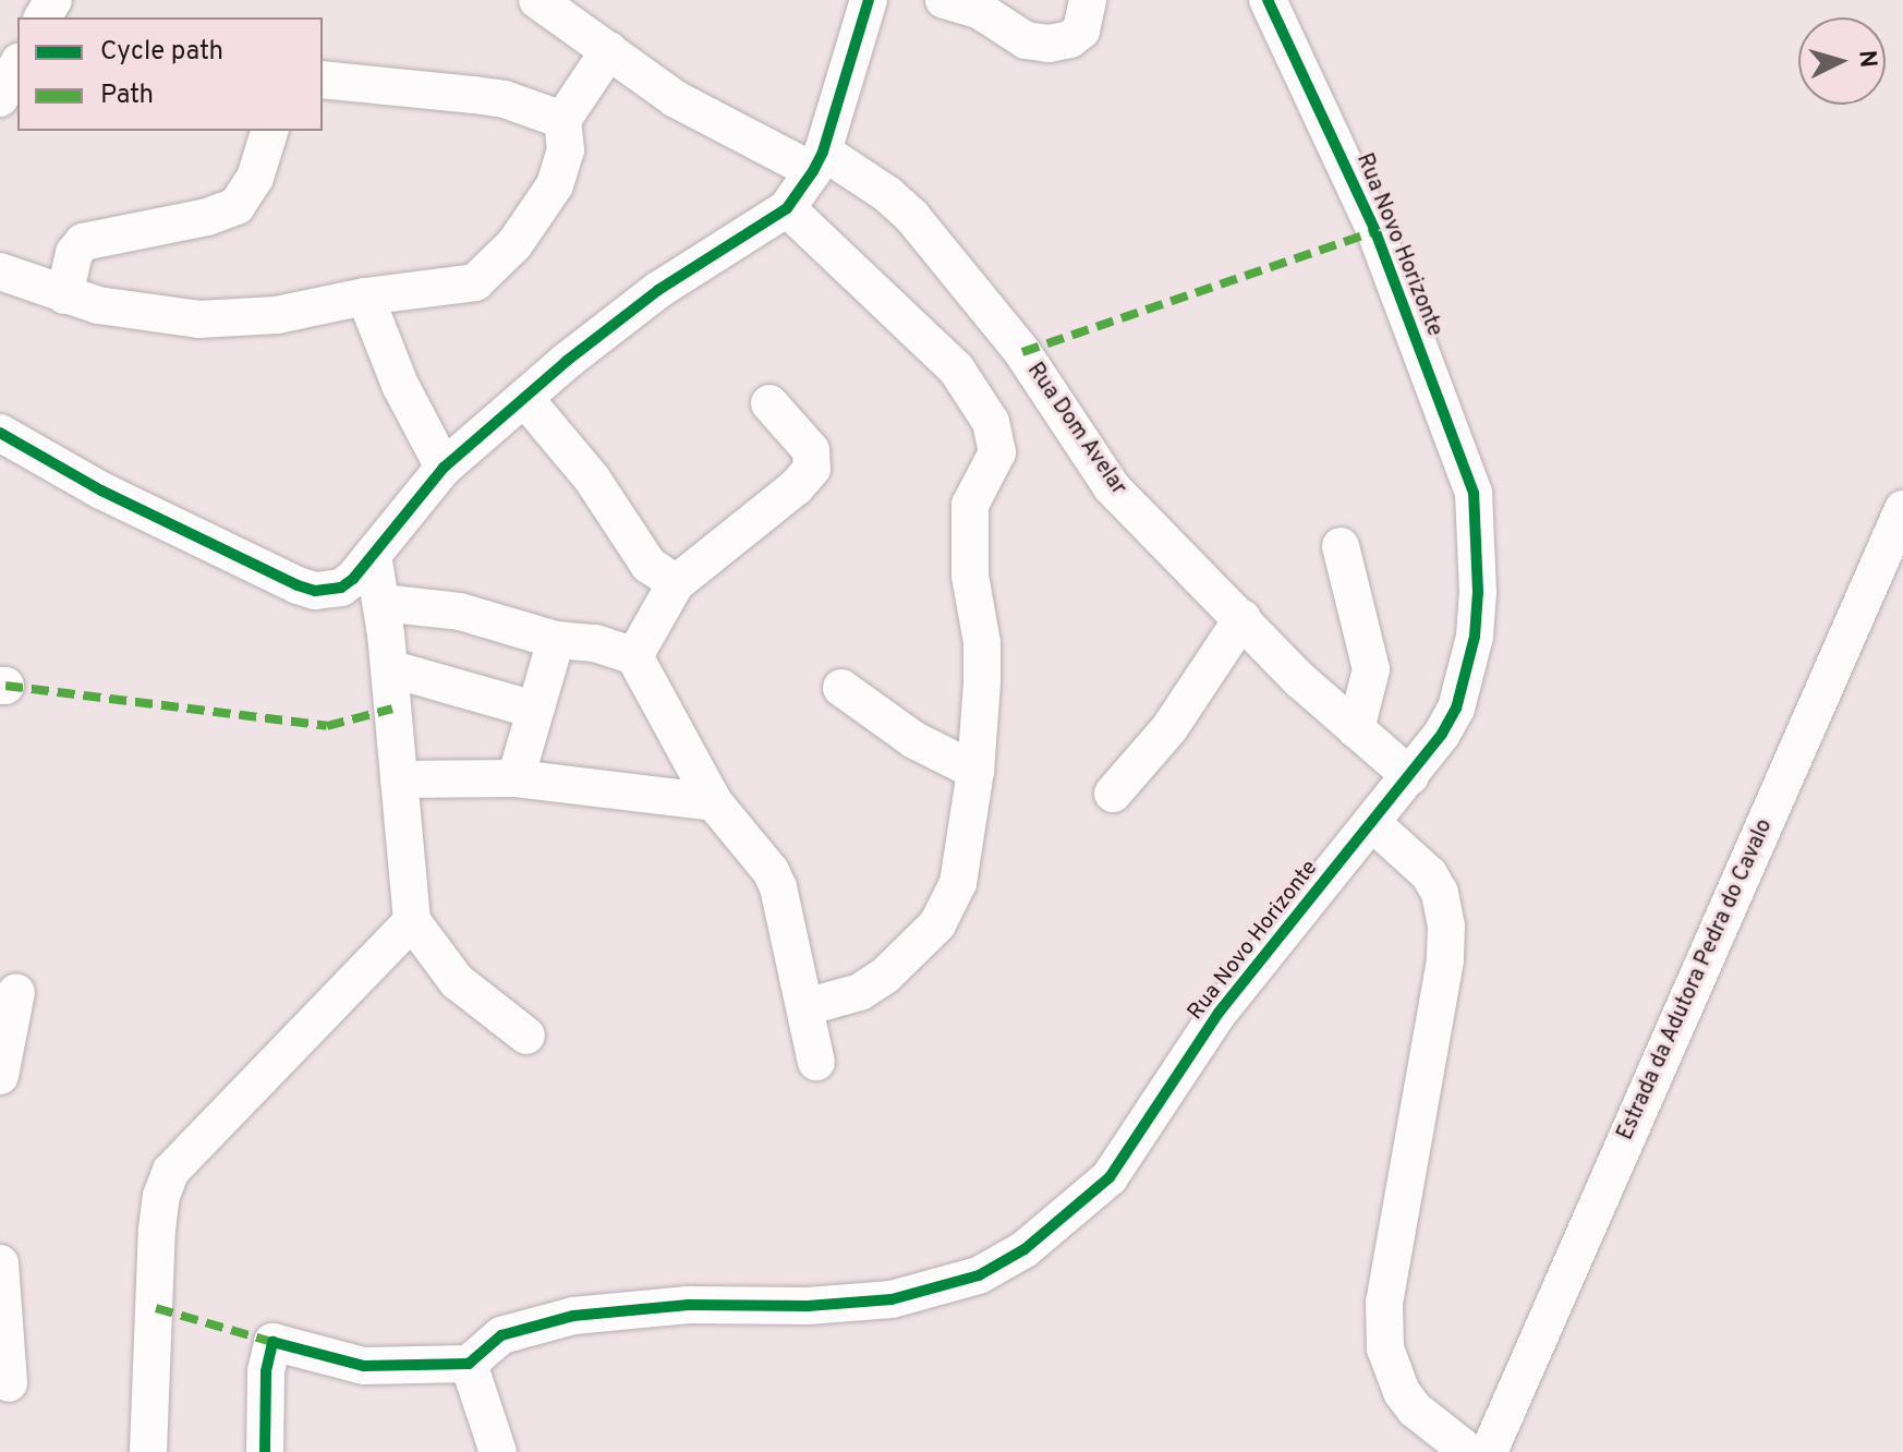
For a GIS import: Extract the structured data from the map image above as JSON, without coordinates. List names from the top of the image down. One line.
{"streets":{"street":["Rua Novo Horizonte","Rua Dom Avelar","Estrada da Adutora Pedra do Cavalo"]},"crossings":[["Rua Novo Horizonte","Rua Dom Avelar"]],"legend":["Cycle path","Path"],"north":"right"}
